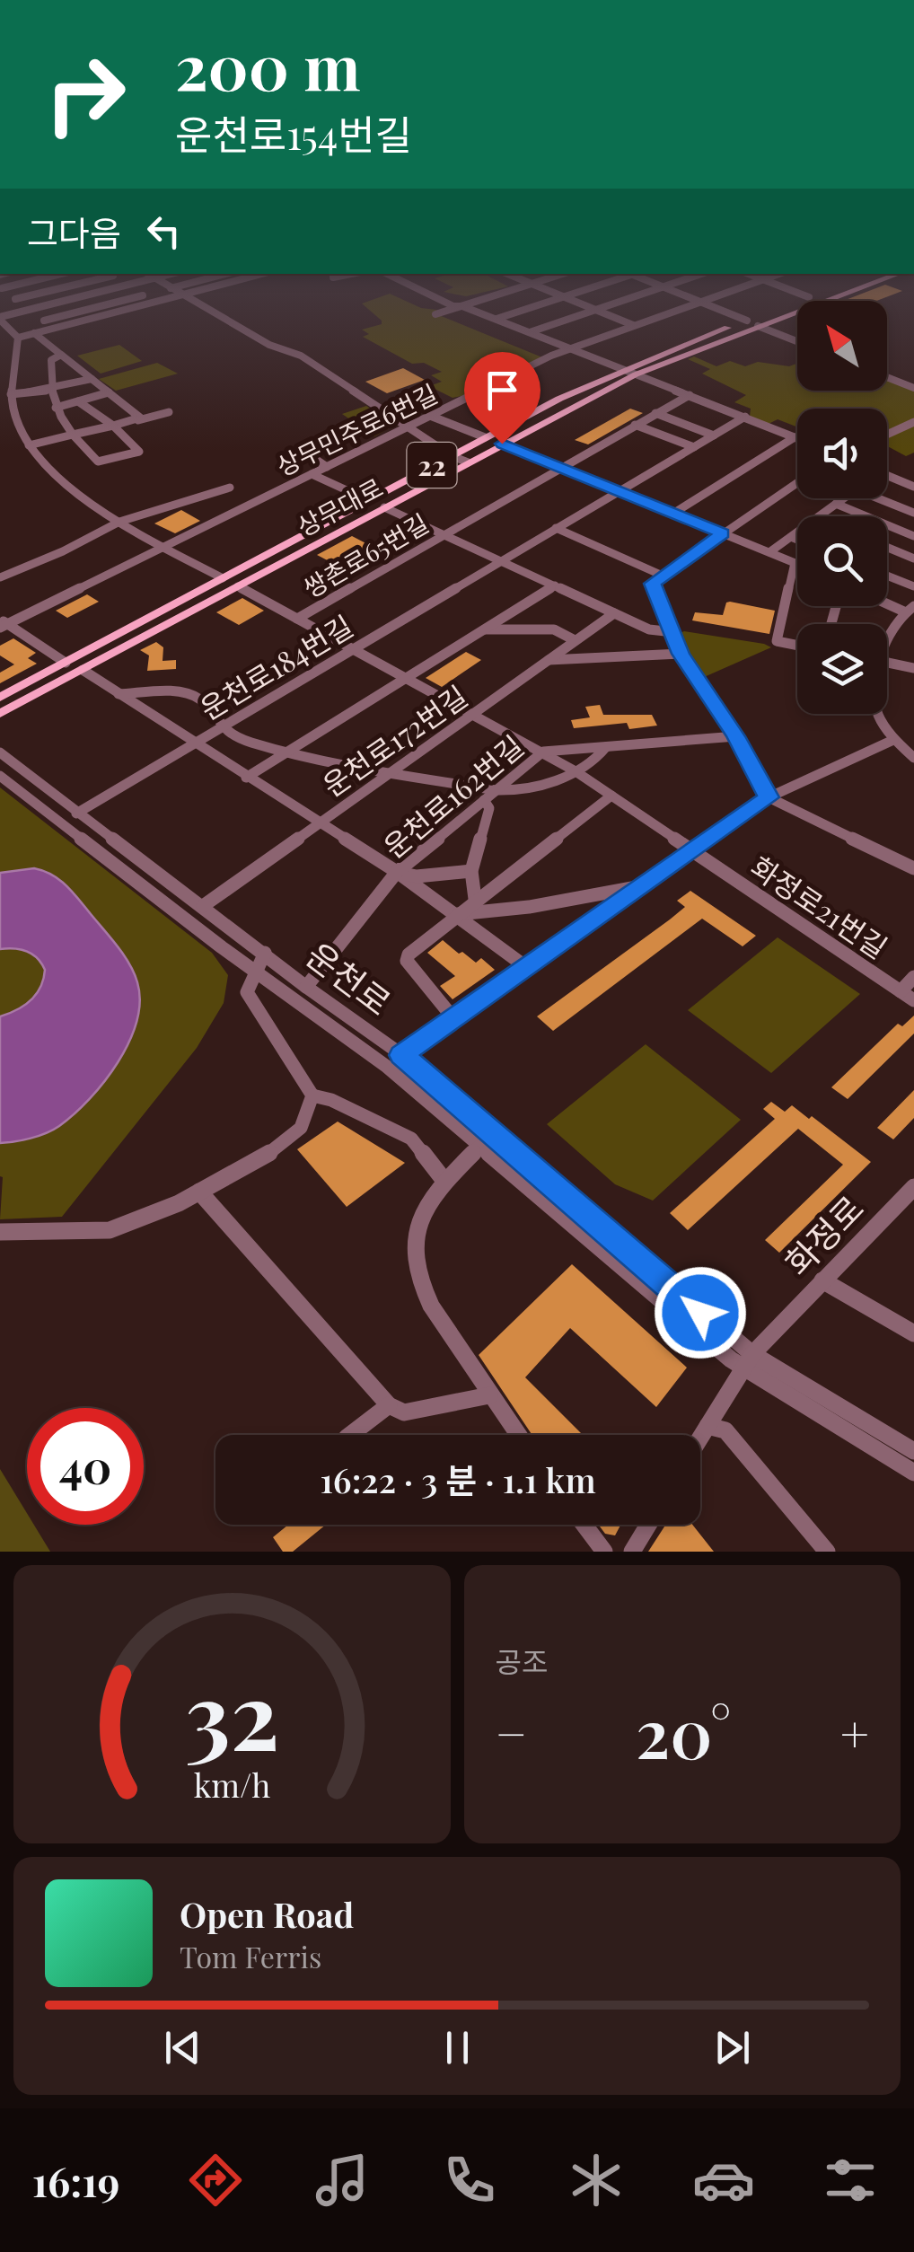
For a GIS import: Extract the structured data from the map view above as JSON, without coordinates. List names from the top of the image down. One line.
{"streets":{"main road":["22","상무대로"],"street":["상무민주로6번길","쌍촌로65번길","운천로184번길","운천로172번길","운천로162번길","화정로21번길","운천로","화정로"]},"crossings":[["상무대로","화정로21번길"],["쌍촌로65번길","화정로21번길"],["운천로184번길","화정로21번길"],["운천로184번길","운천로"],["운천로172번길","화정로21번길"],["운천로172번길","운천로"],["운천로162번길","화정로21번길"],["운천로162번길","운천로"],["운천로","화정로"]],"north":"top left","page":{"turn":["200 m","운천로154번길"],"then":"그다음","limit":"40","trip":"16:22 · 3 분 · 1.1 km","tile":"공조","heat":["−","20°","+"],"song":["Open Road","Tom Ferris"],"tabs":"16:19","gauge":["32","km/h"]}}
